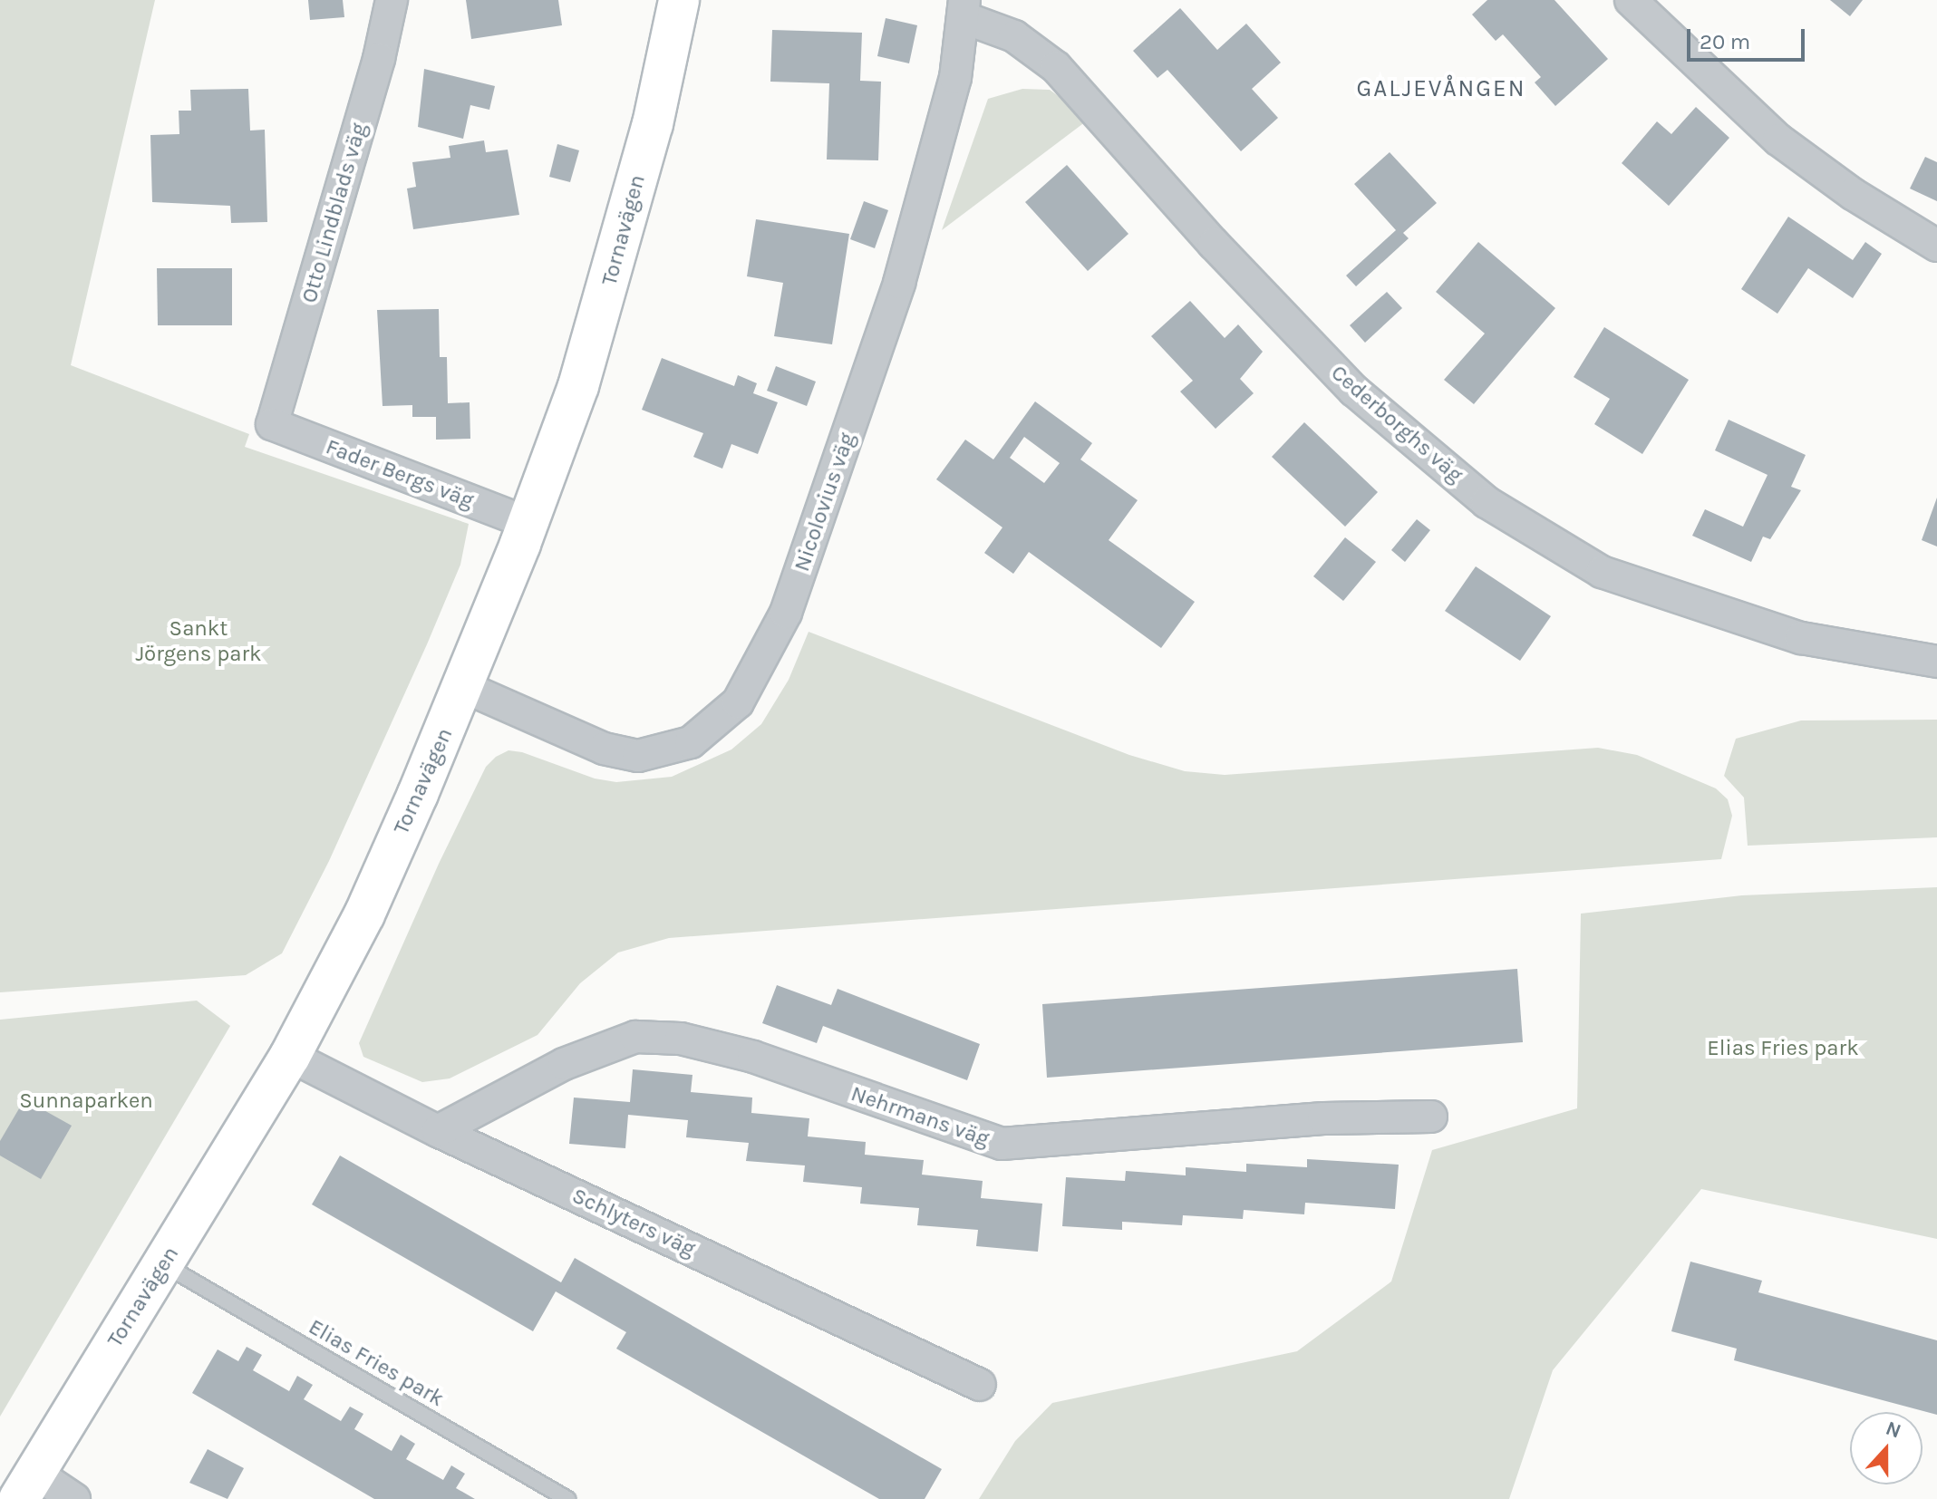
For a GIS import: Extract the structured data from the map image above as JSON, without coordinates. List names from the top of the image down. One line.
{"streets":{"main road":["Tornavägen"],"street":["Otto Lindblads väg","Cederborghs väg","Fader Bergs väg","Nicolovius väg","Nehrmans väg","Schlyters väg"],"lane":["Elias Fries park"]},"crossings":[["Otto Lindblads väg","Fader Bergs väg"],["Tornavägen","Fader Bergs väg"],["Tornavägen","Nicolovius väg"],["Tornavägen","Schlyters väg"],["Tornavägen","Elias Fries park"],["Cederborghs väg","Nicolovius väg"],["Nehrmans väg","Schlyters väg"]],"districts":["GALJEVÅNGEN"],"parks":["Sankt Jörgens park","Elias Fries park","Sunnaparken"],"scale_bar":"20 m","north":"top"}
